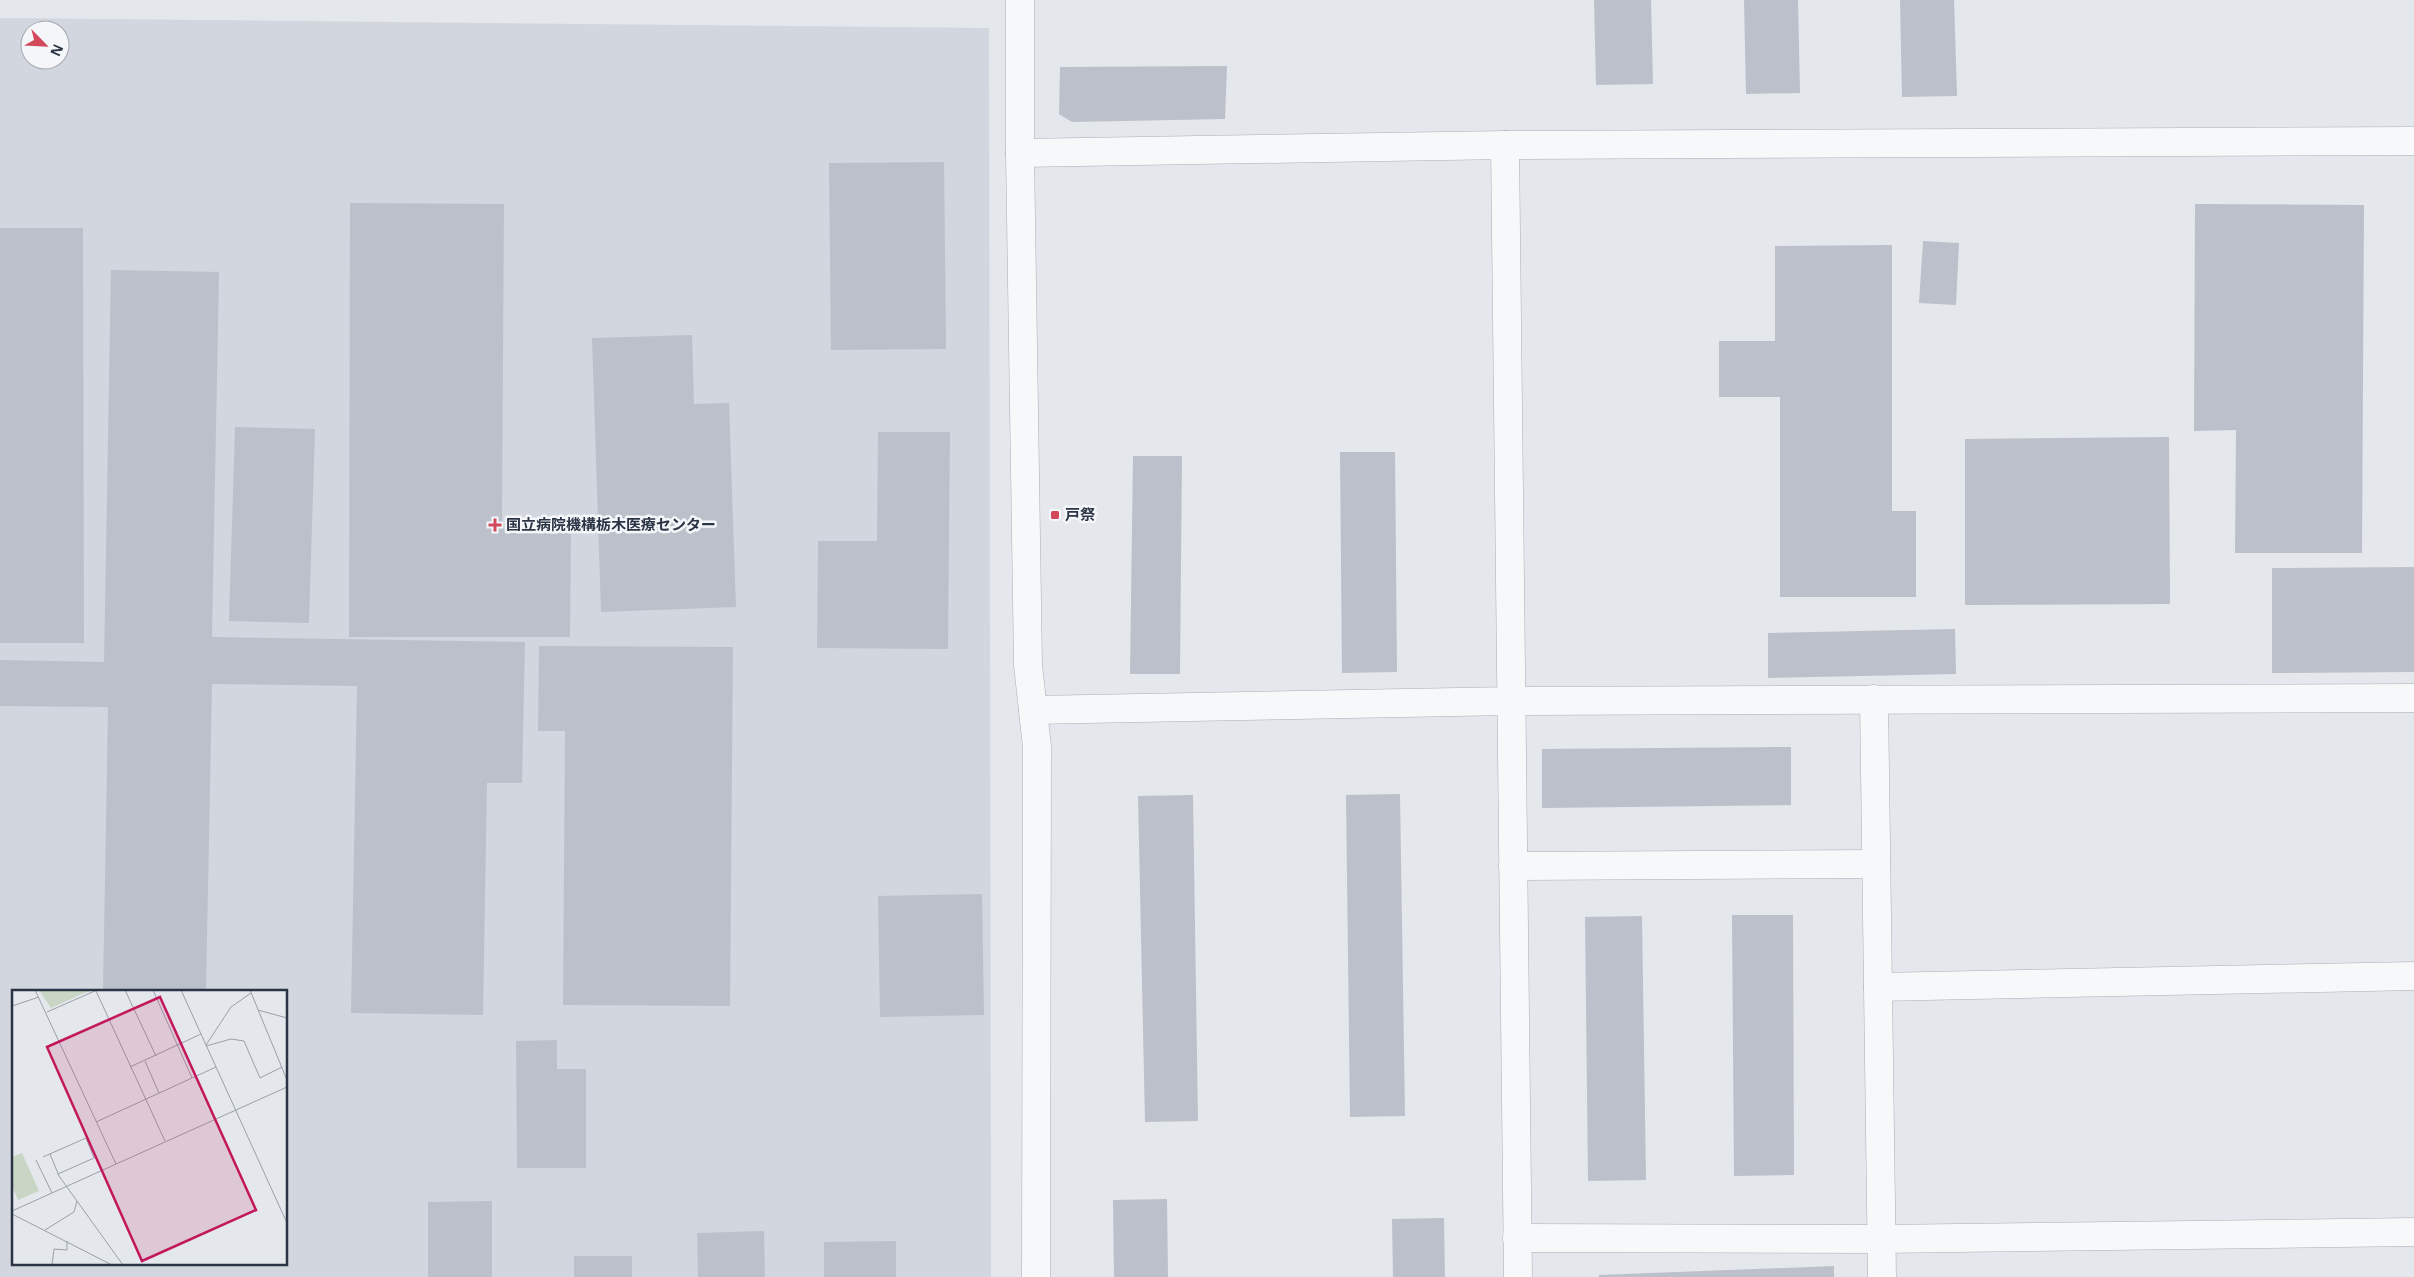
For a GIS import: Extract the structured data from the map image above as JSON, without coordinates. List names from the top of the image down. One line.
{"places":{"transit":["戸祭"],"health":["国立病院機構栃木医療センター"]},"north":"bottom right"}
